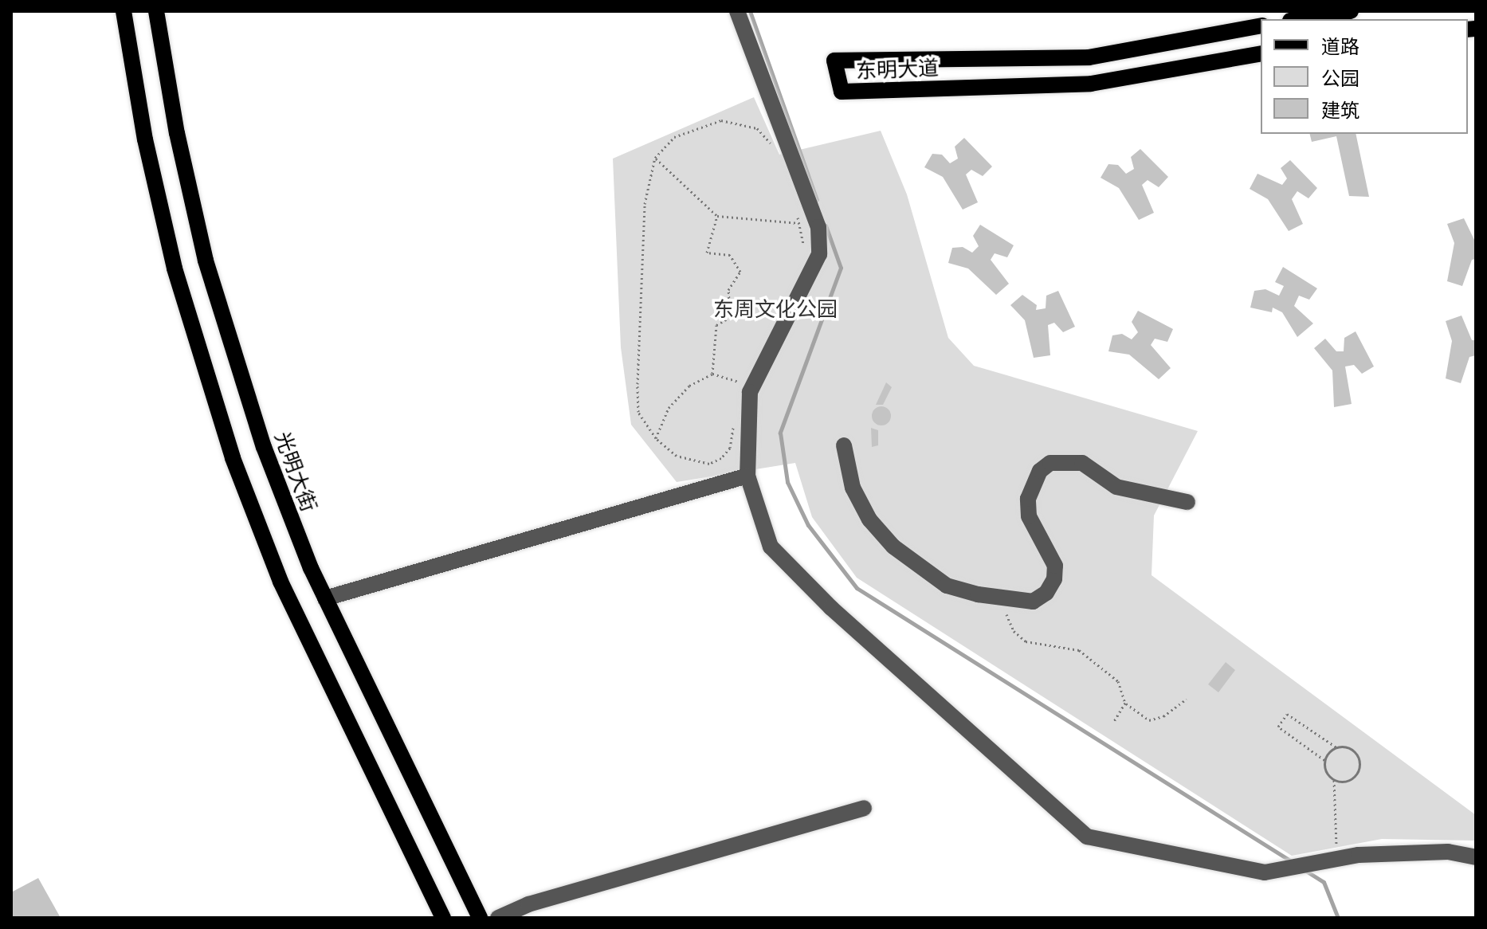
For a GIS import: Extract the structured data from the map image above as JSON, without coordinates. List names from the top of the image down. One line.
{"streets":{"main road":["东明大道","光明大街"]},"parks":["东周文化公园"],"legend":["道路","公园","建筑"]}
